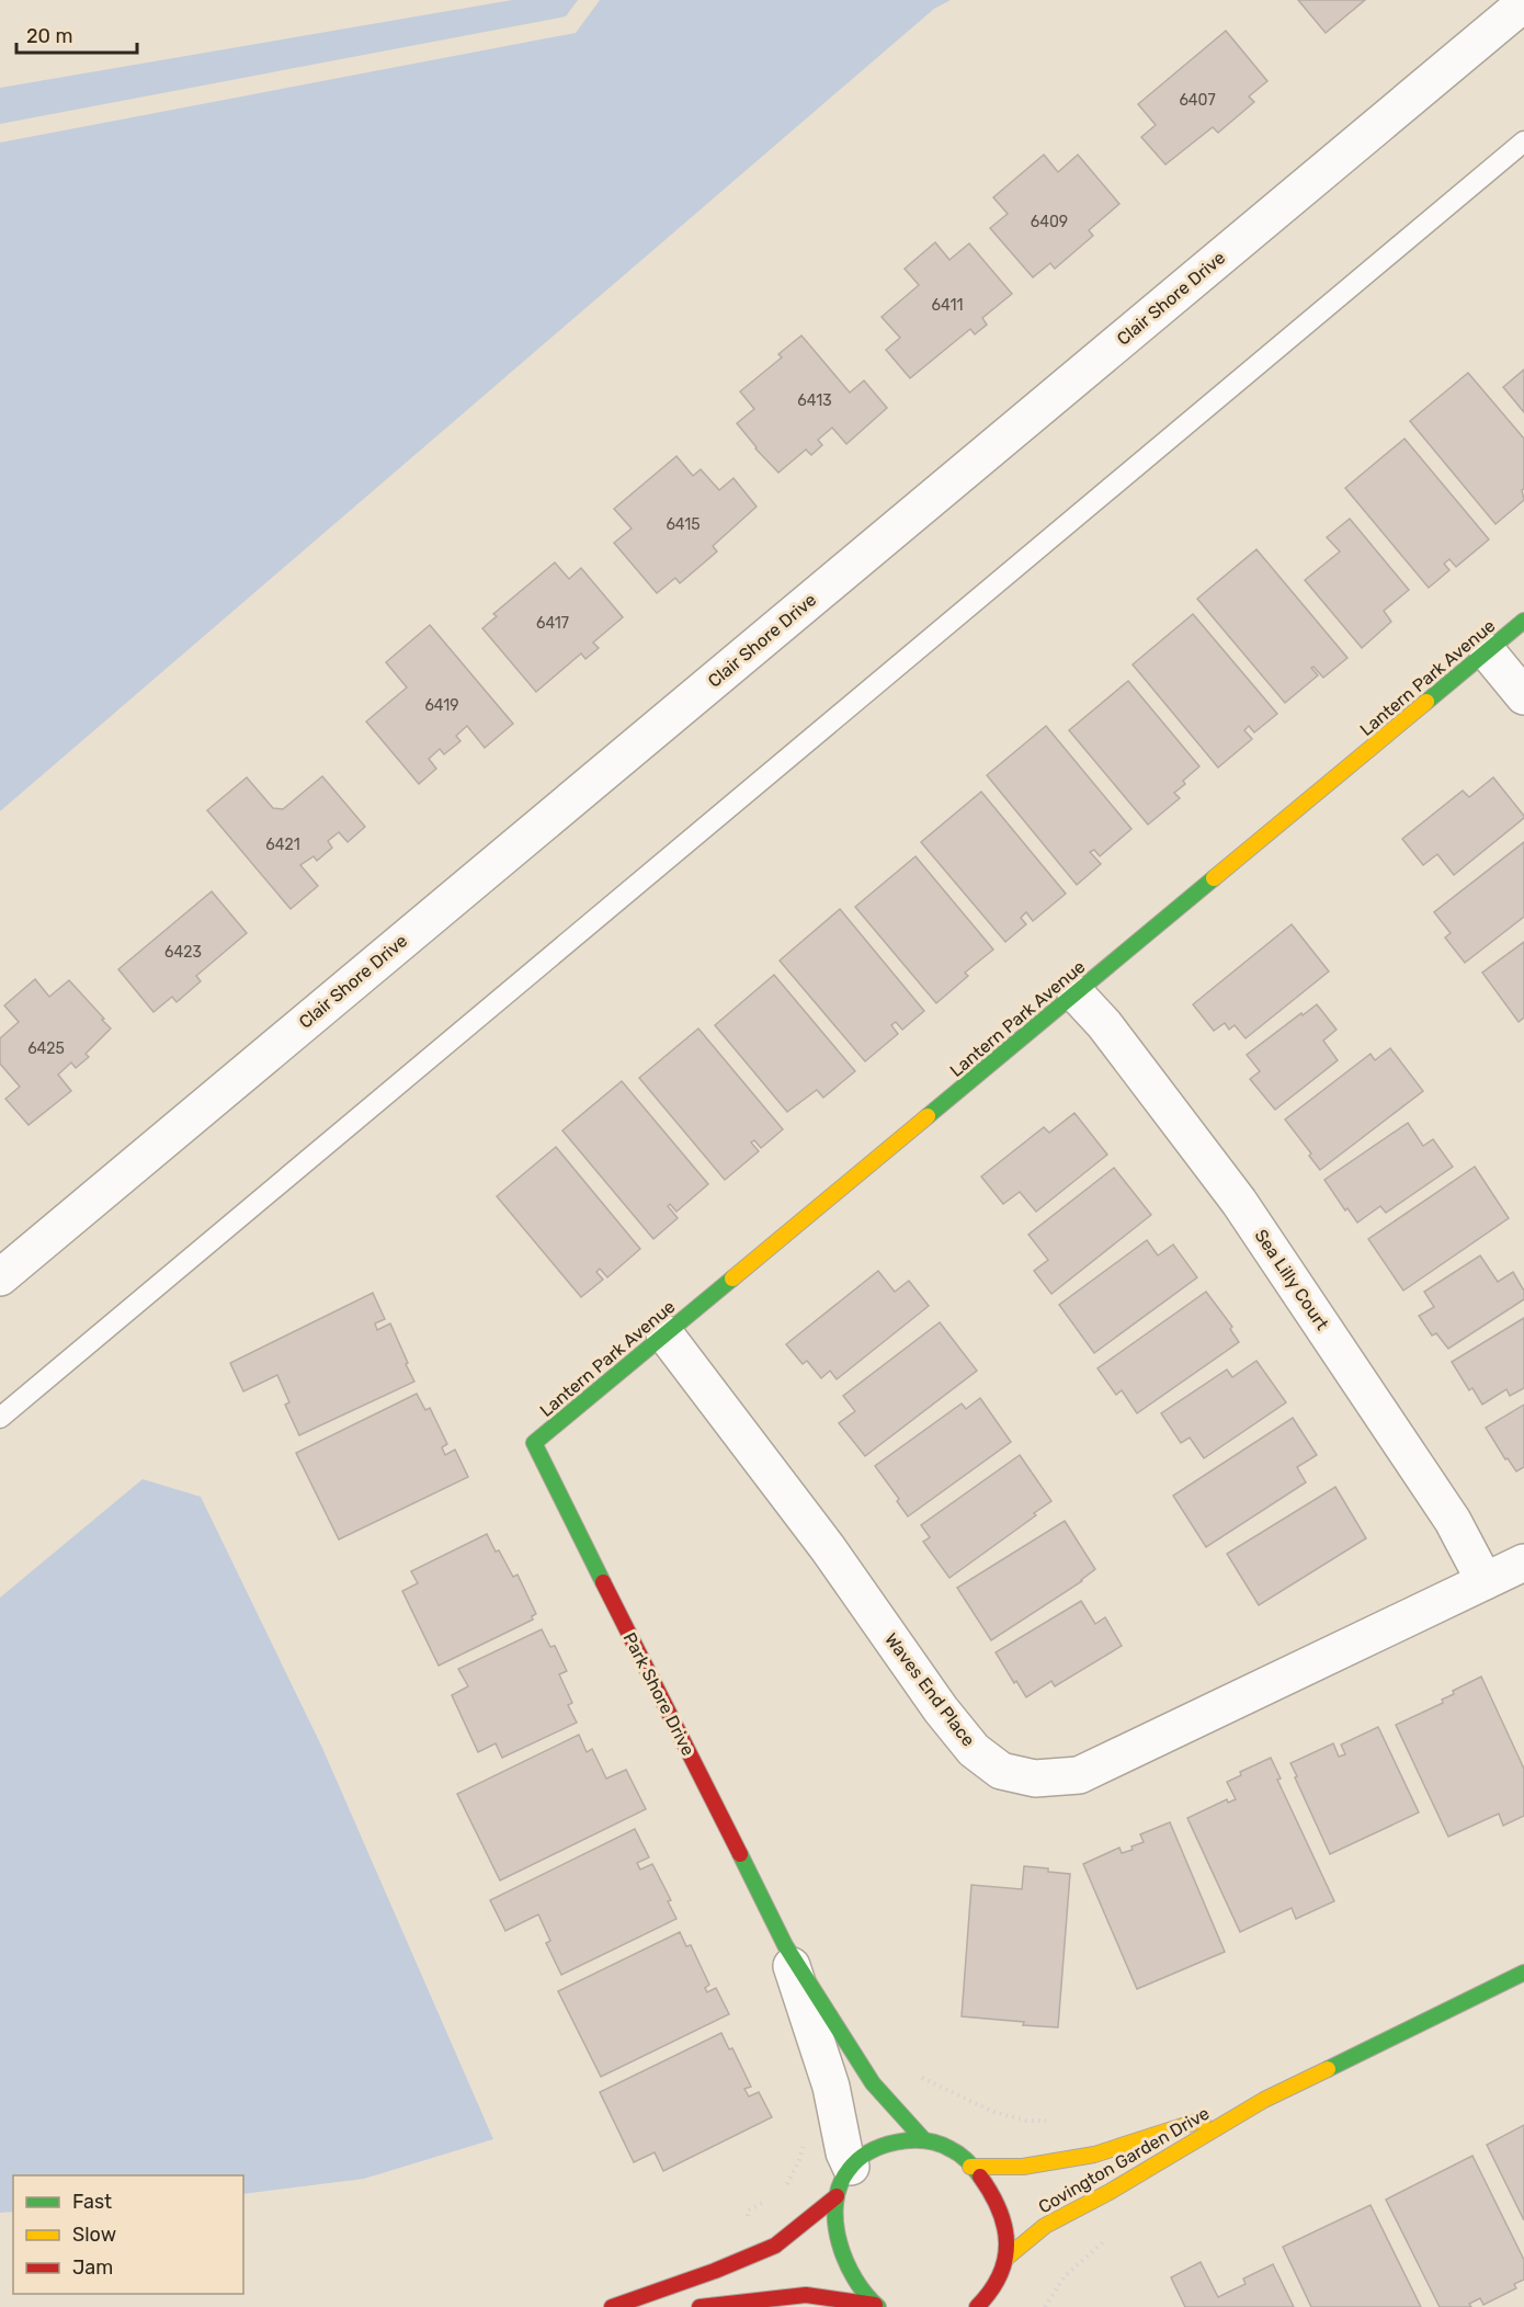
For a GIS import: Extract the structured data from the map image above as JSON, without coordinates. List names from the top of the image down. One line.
{"streets":{"street":["Clair Shore Drive","Lantern Park Avenue","Sea Lilly Court","Waves End Place","Park Shore Drive","Covington Garden Drive"]},"crossings":[["Lantern Park Avenue","Sea Lilly Court"],["Lantern Park Avenue","Waves End Place"],["Lantern Park Avenue","Park Shore Drive"],["Sea Lilly Court","Waves End Place"],["Park Shore Drive","Covington Garden Drive"]],"house_numbers":["6407","6409","6411","6413","6415","6417","6419","6421","6423","6425"],"legend":["Fast","Slow","Jam"],"scale_bar":"20 m"}
